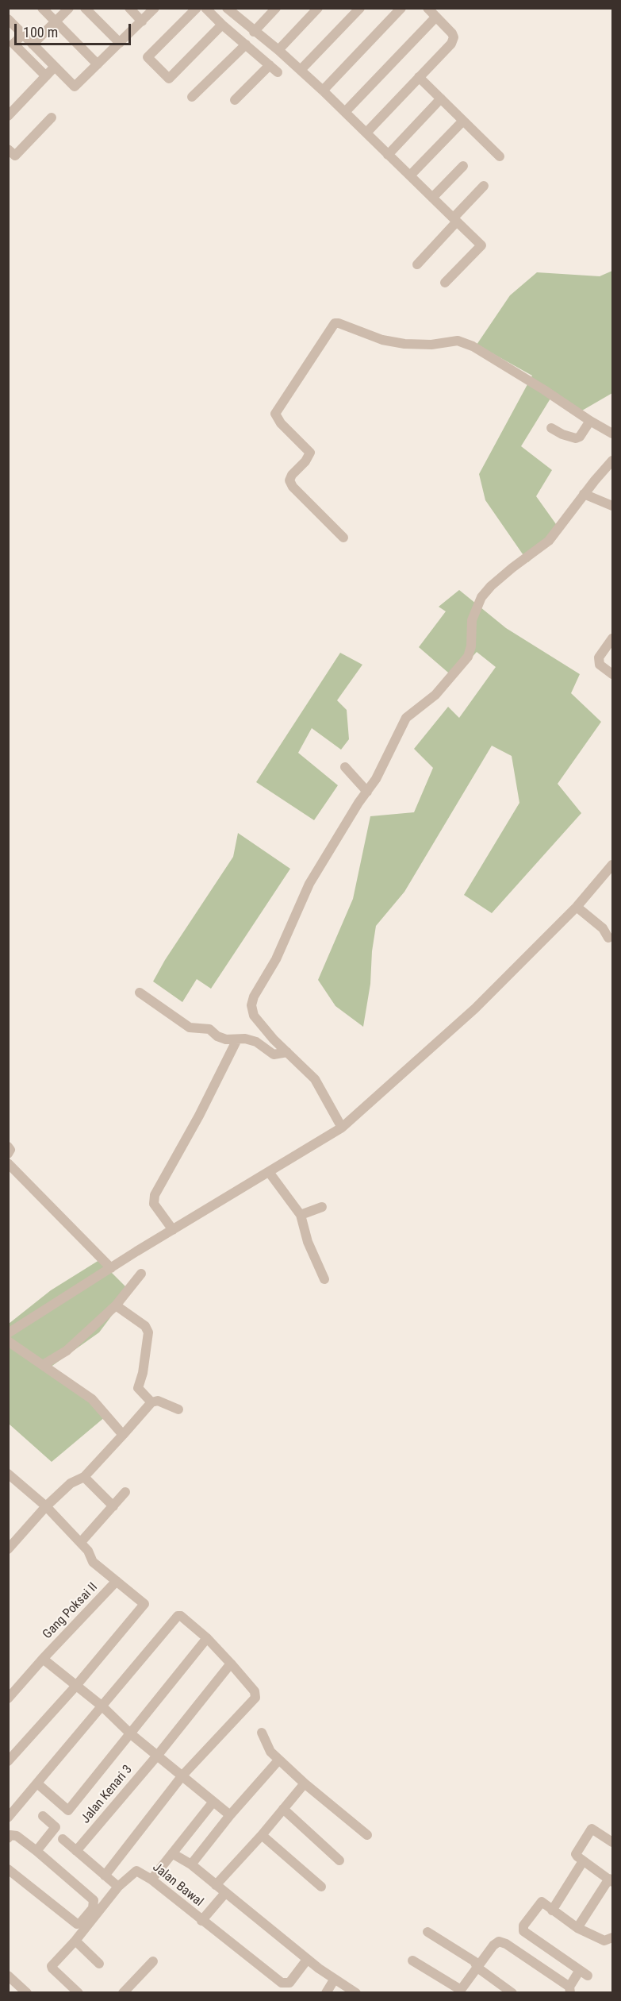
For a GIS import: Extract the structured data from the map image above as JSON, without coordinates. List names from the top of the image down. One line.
{"streets":{"street":["Gang Poksai II","Jalan Kenari 3","Jalan Bawal"]},"scale_bar":"100 m"}
